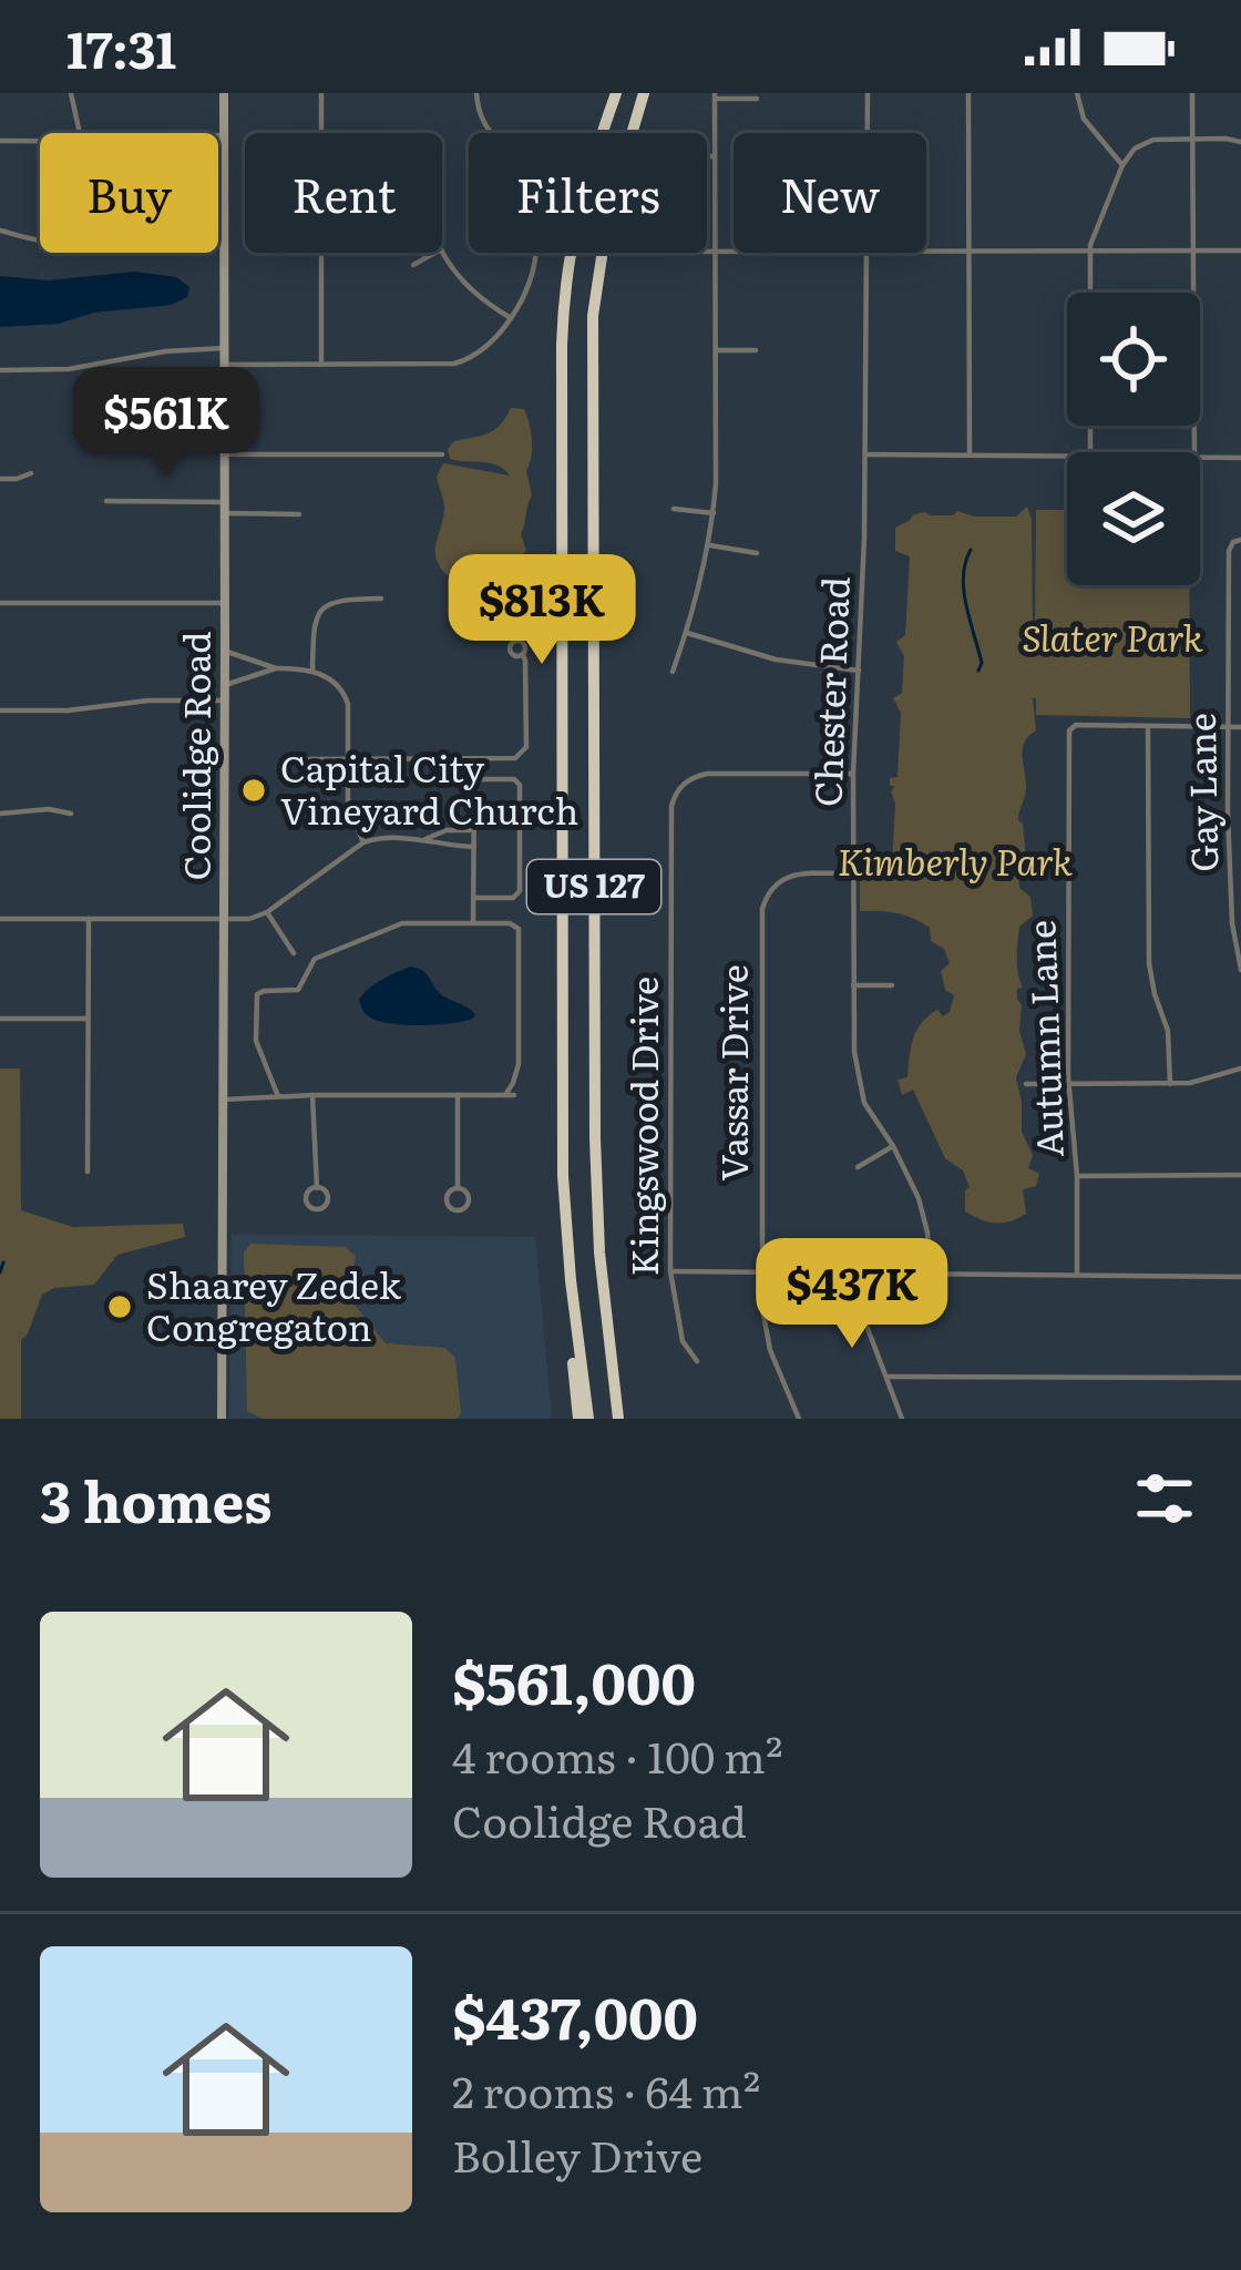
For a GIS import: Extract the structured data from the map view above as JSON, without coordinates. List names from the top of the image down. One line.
{"streets":{"highway":["US 127"],"street":["Chester Road","Coolidge Road","Gay Lane","Autumn Lane","Vassar Drive","Kingswood Drive"]},"crossings":[["Chester Road","Vassar Drive"],["Chester Road","Kingswood Drive"]],"parks":["Slater Park","Kimberly Park"],"places":["Capital City Vineyard Church","Shaarey Zedek Congregaton"],"page":{"status":"17:31","chip":["Buy","Rent","Filters","New"],"price":["$561K","$813K","$437K"],"heading":"3 homes","list":[{"name":"$561,000","note":"4 rooms · 100 m² · Coolidge Road"},{"name":"$437,000","note":"2 rooms · 64 m² · Bolley Drive"}]}}
